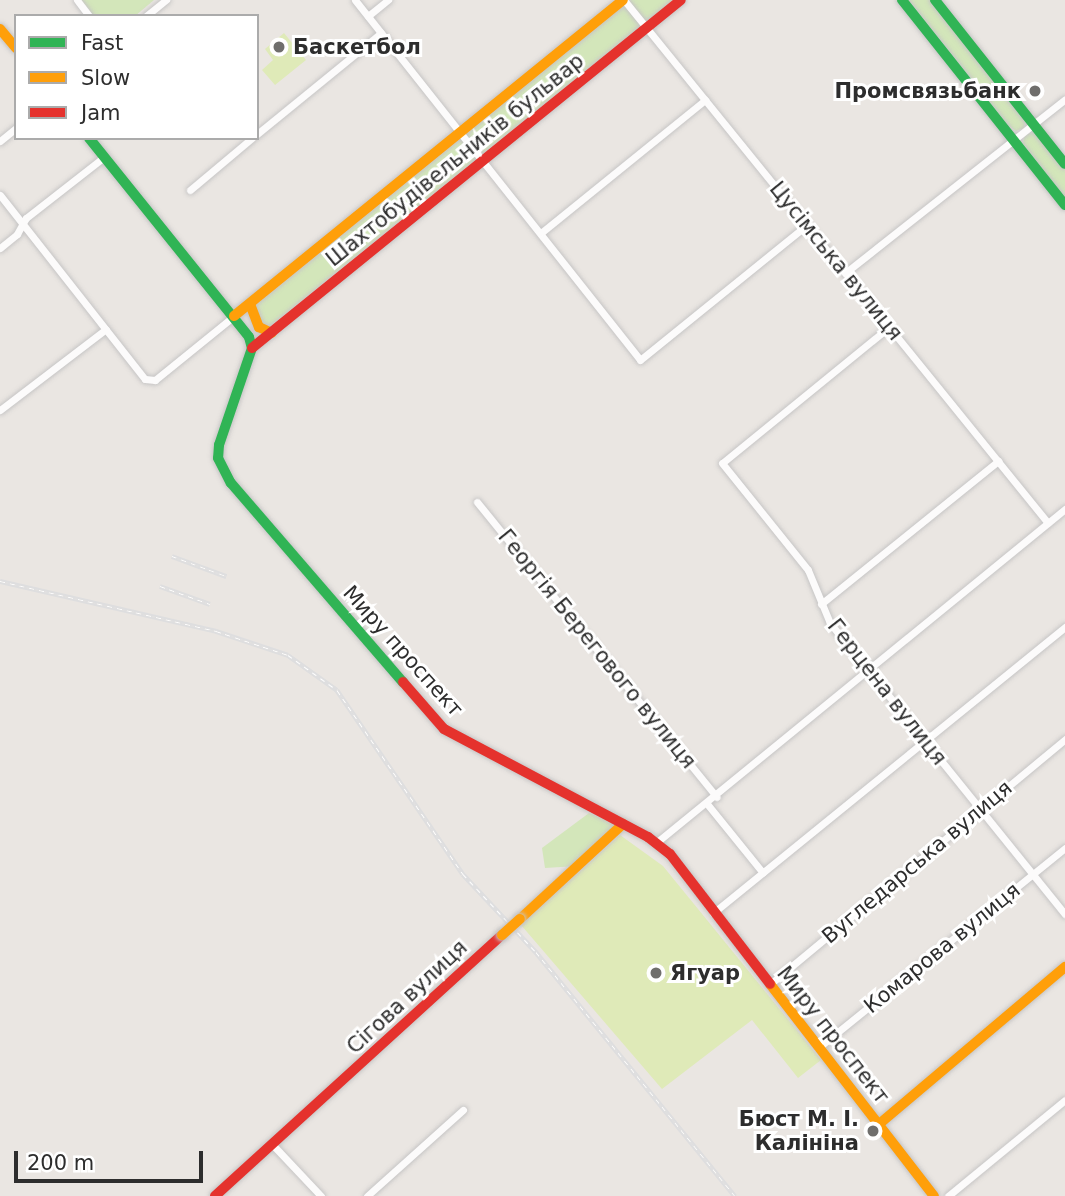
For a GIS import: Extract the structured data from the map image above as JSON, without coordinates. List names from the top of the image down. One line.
{"streets":{"main road":["Шахтобудівельників бульвар","Миру проспект","Сігова вулиця"],"street":["Цусімська вулиця","Георгія Берегового вулиця","Герцена вулиця","Вугледарська вулиця","Комарова вулиця"]},"crossings":[["Шахтобудівельників бульвар","Цусімська вулиця"],["Шахтобудівельників бульвар","Миру проспект"],["Цусімська вулиця","Герцена вулиця"],["Миру проспект","Вугледарська вулиця"],["Миру проспект","Комарова вулиця"],["Миру проспект","Сігова вулиця"],["Герцена вулиця","Вугледарська вулиця"],["Герцена вулиця","Комарова вулиця"]],"places":["Баскетбол","Промсвязьбанк","Ягуар","Бюст М. І. Калініна"],"legend":["Fast","Slow","Jam"],"scale_bar":"200 m"}
